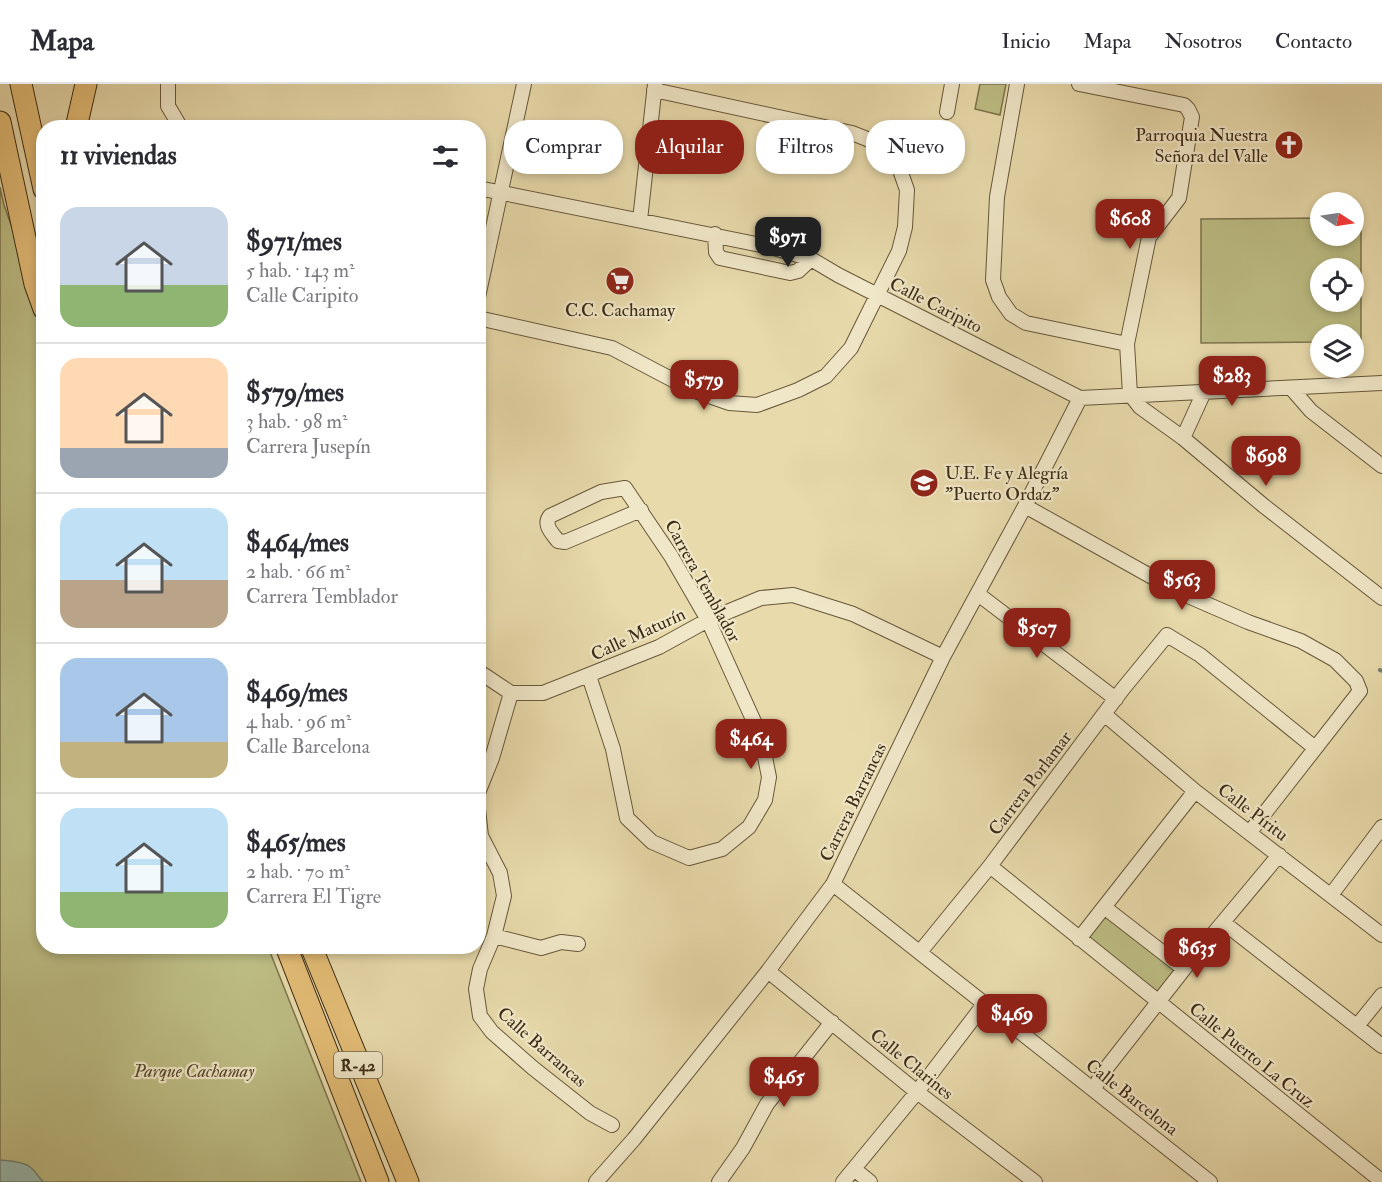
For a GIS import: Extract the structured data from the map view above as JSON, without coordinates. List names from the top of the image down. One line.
{"streets":{"main road":["R-42"],"street":["Calle Caripito","Carrera Temblador","Calle Maturín","Carrera Porlamar","Carrera Barrancas","Calle Píritu","Calle Barrancas","Calle Puerto La Cruz","Calle Clarines","Calle Barcelona"]},"crossings":[["Calle Caripito","Carrera Barrancas"],["Carrera Temblador","Calle Maturín"],["Calle Maturín","Carrera Barrancas"],["Carrera Porlamar","Calle Píritu"],["Carrera Porlamar","Calle Puerto La Cruz"],["Carrera Porlamar","Calle Barcelona"],["Carrera Barrancas","Calle Clarines"],["Carrera Barrancas","Calle Barcelona"]],"parks":["Parque Cachamay"],"places":{"church":["Parroquia Nuestra Señora del Valle"],"supermarket":["C.C. Cachamay"],"school or university":["U.E. Fe y Alegría \"Puerto Ordaz\""]},"north":"right","page":{"header":"Mapa","nav":["Inicio","Mapa","Nosotros","Contacto"],"chip":["Comprar","Alquilar","Filtros","Nuevo"],"heading":"11 viviendas","list":[{"name":"$971/mes","note":"5 hab. · 143 m² · Calle Caripito"},{"name":"$579/mes","note":"3 hab. · 98 m² · Carrera Jusepín"},{"name":"$464/mes","note":"2 hab. · 66 m² · Carrera Temblador"},{"name":"$469/mes","note":"4 hab. · 96 m² · Calle Barcelona"},{"name":"$465/mes","note":"2 hab. · 70 m² · Carrera El Tigre"}],"price":["$608","$971","$283","$579","$698","$563","$507","$464","$635","$469","$465"]}}
